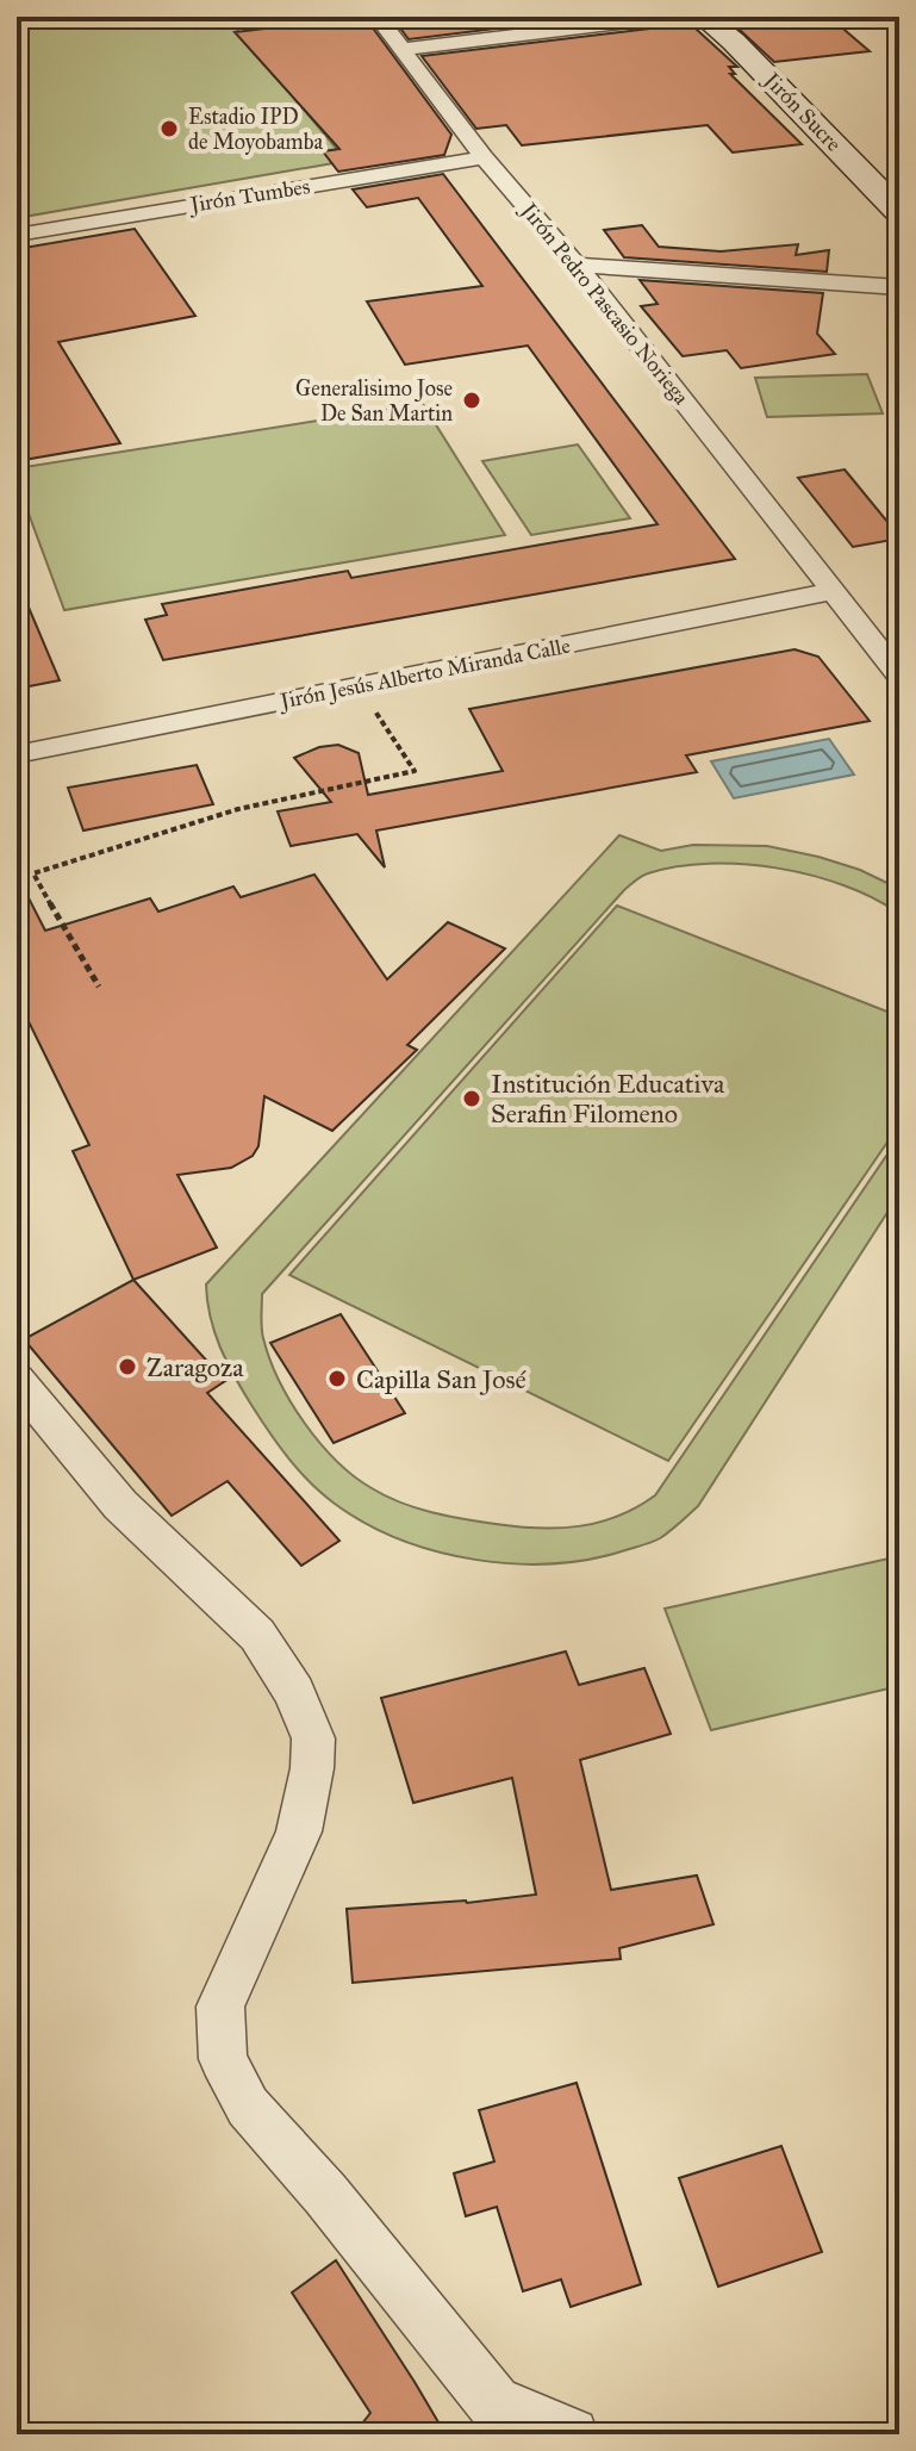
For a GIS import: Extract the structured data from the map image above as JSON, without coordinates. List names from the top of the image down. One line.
{"streets":{"street":["Jirón Sucre","Jirón Tumbes","Jirón Pedro Pascasio Noriega","Jirón Jesús Alberto Miranda Calle"]},"crossings":[["Jirón Tumbes","Jirón Pedro Pascasio Noriega"],["Jirón Pedro Pascasio Noriega","Jirón Jesús Alberto Miranda Calle"]],"places":["Estadio IPD de Moyobamba","Generalisimo Jose De San Martin","Institución Educativa Serafin Filomeno","Zaragoza","Capilla San José"]}
